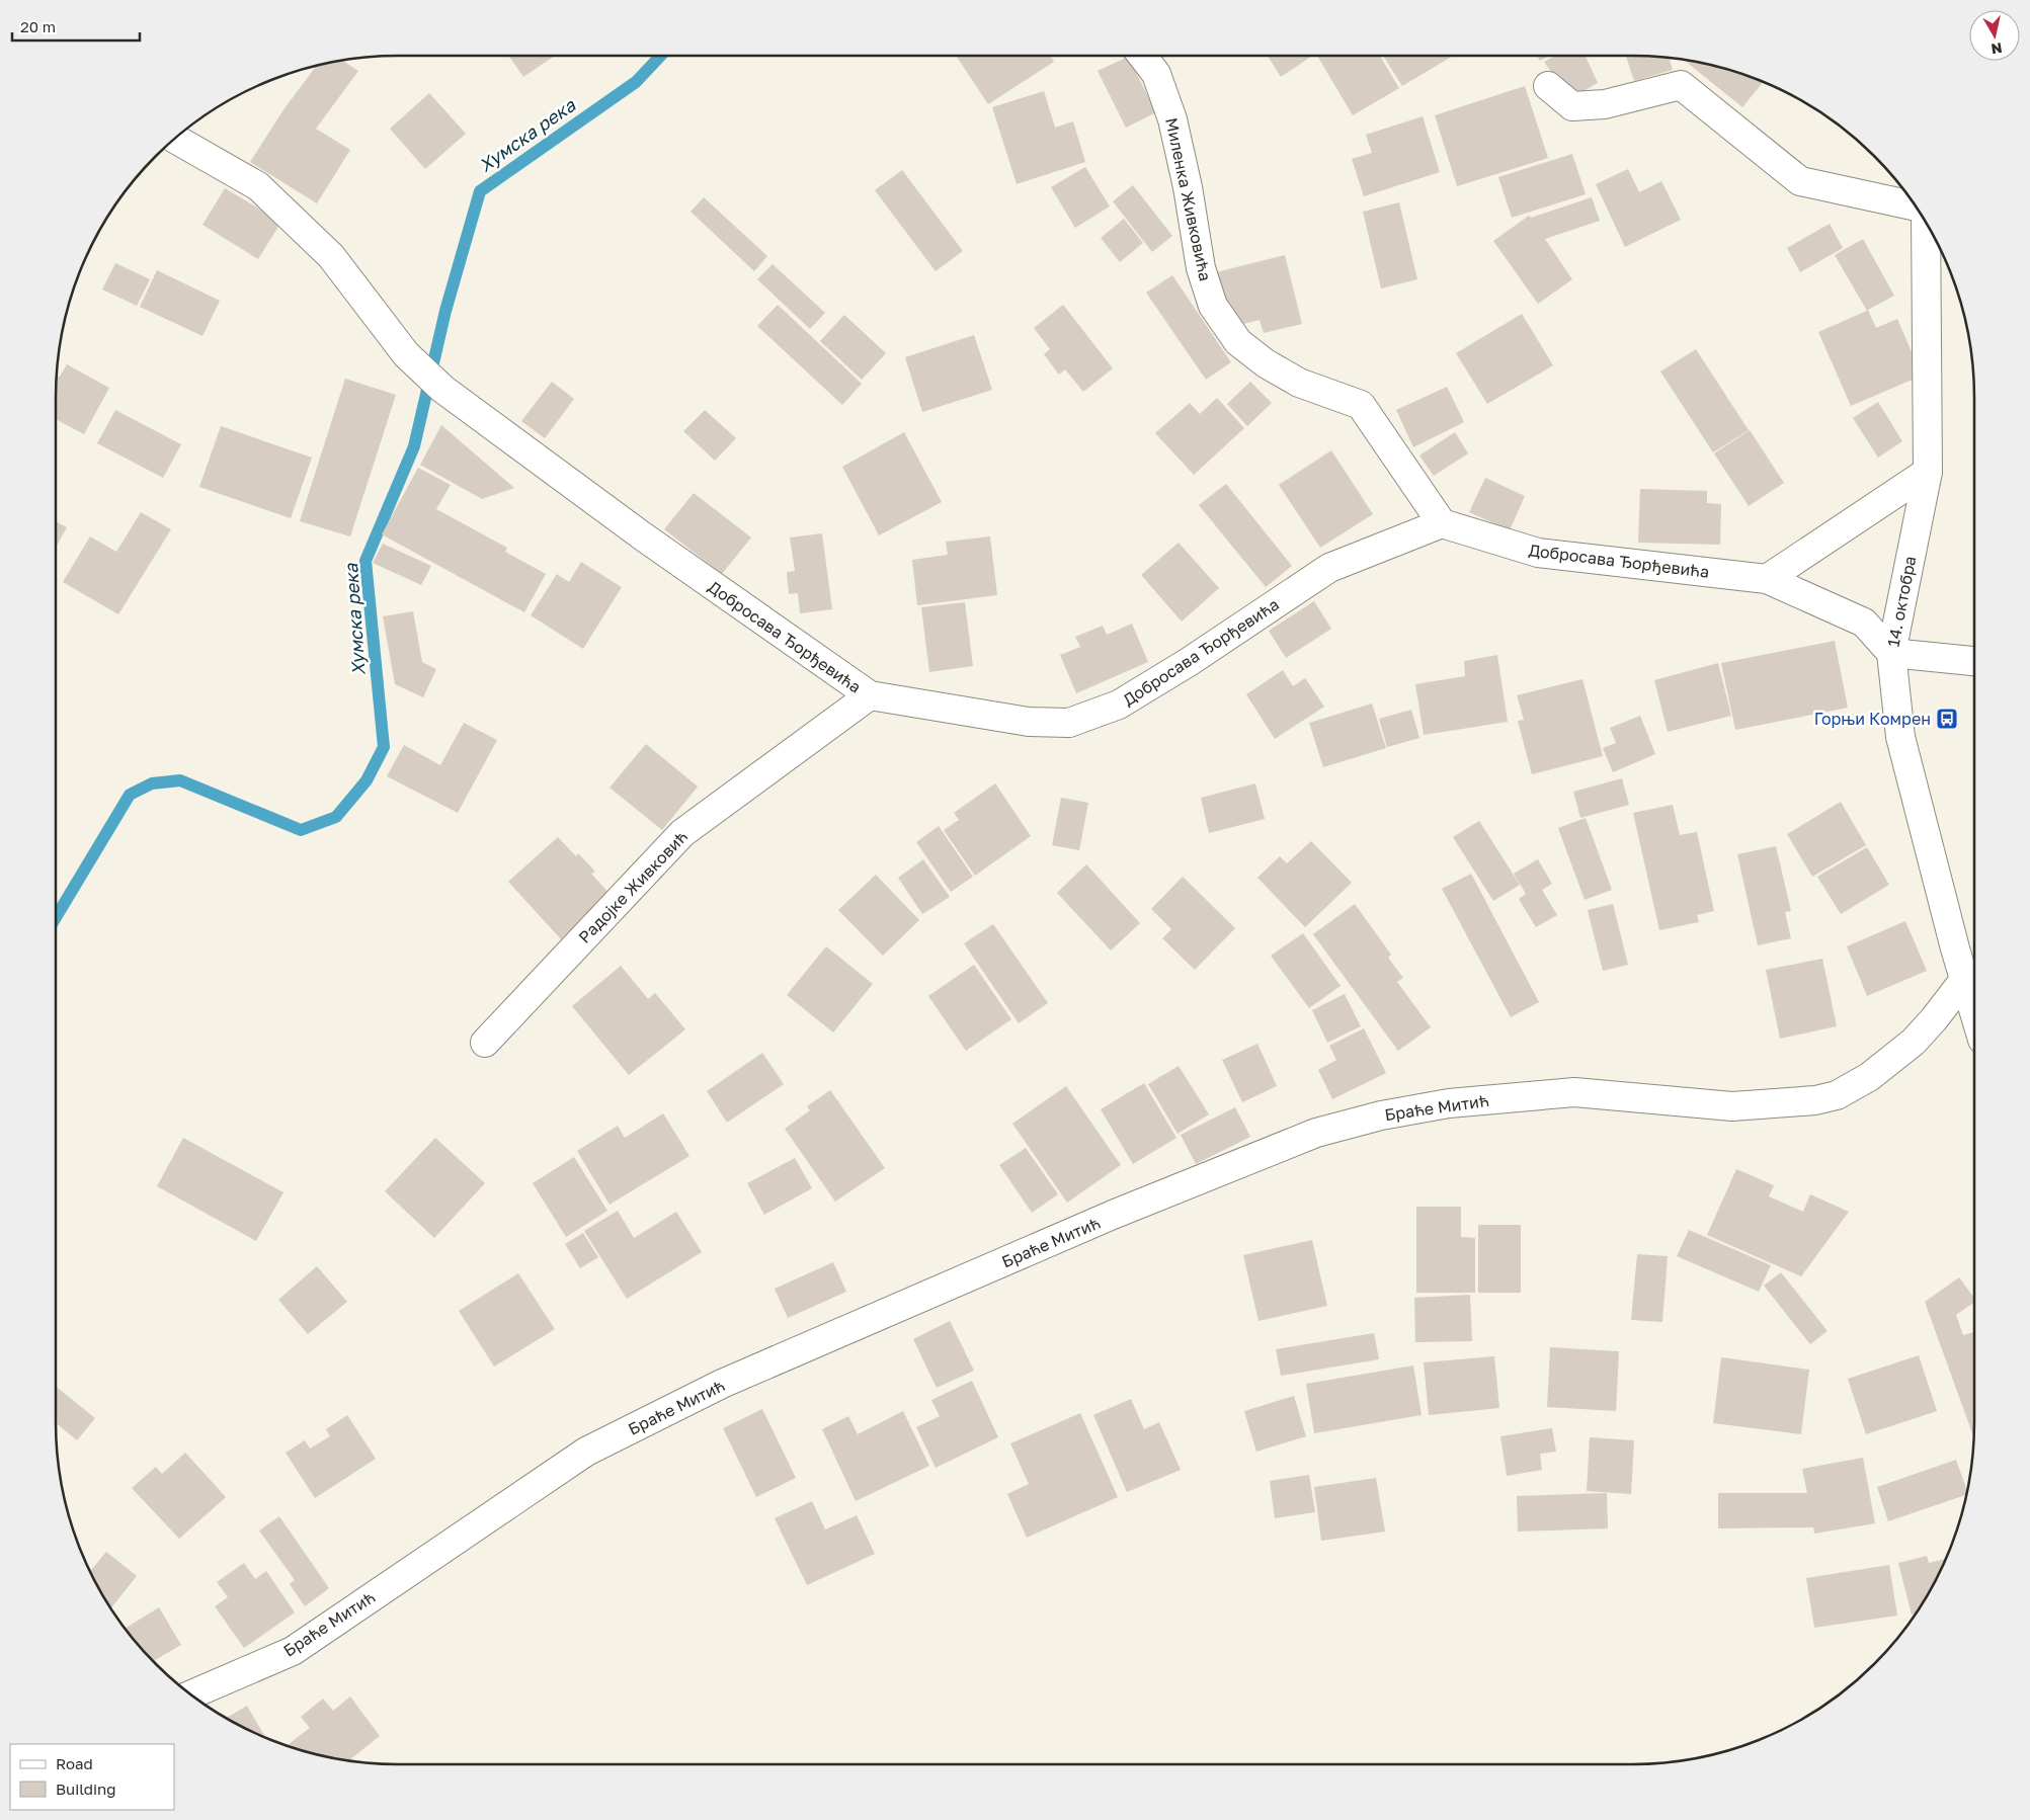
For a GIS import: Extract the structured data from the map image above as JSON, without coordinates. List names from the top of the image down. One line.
{"streets":{"street":["Миленка Живковића","Добросава Ђорђевића","14. октобра","Радојке Живковић","Браће Митић"]},"crossings":[["Миленка Живковића","Добросава Ђорђевића"],["Добросава Ђорђевића","14. октобра"],["Добросава Ђорђевића","Радојке Живковић"],["14. октобра","Браће Митић"]],"water":["Хумска река"],"places":{"bus stop":["Горњи Комрен"]},"legend":["Road","Building"],"scale_bar":"20 m","north":"bottom"}
